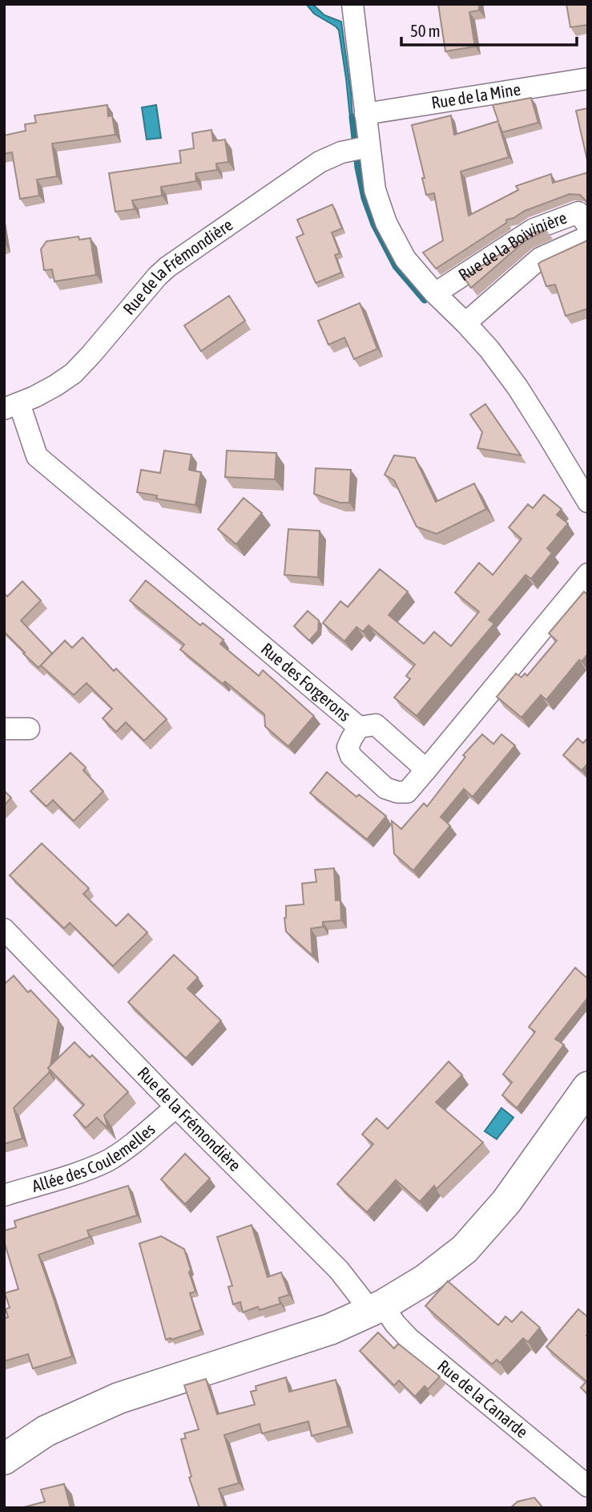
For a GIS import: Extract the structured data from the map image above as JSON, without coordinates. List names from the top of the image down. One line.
{"streets":{"street":["Rue de la Mine","Rue de la Boivinière","Rue de la Frémondière","Rue des Forgerons","Allée des Coulemelles","Rue de la Canarde"]},"crossings":[["Rue de la Frémondière","Rue des Forgerons"],["Rue de la Frémondière","Allée des Coulemelles"],["Rue de la Frémondière","Rue de la Canarde"]],"scale_bar":"50 m"}
